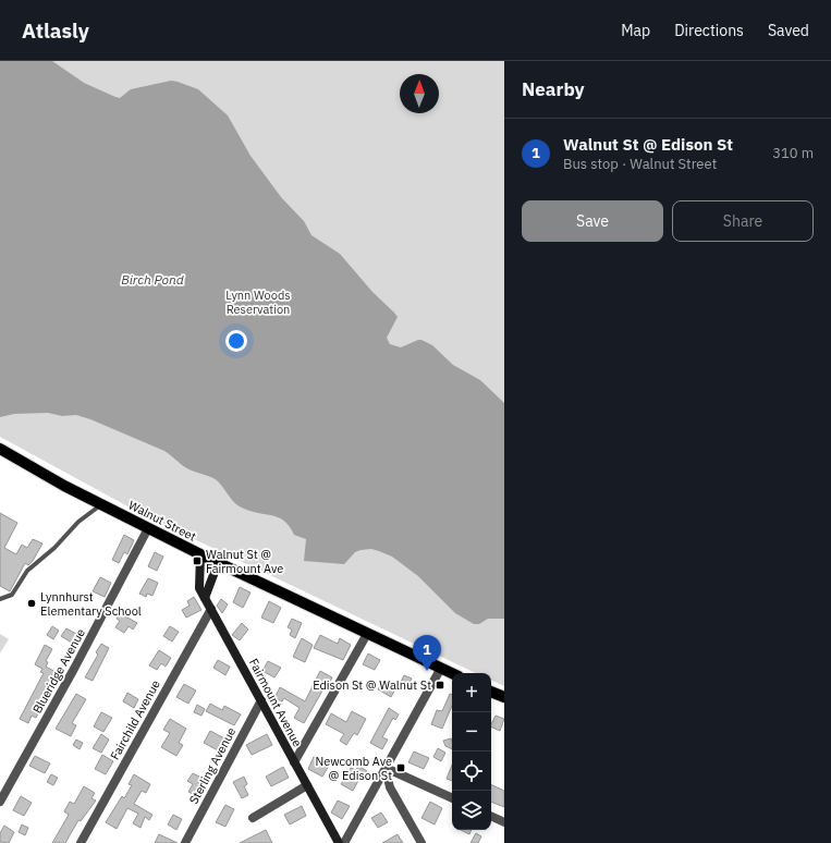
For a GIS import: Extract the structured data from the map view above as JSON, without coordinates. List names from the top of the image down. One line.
{"streets":{"main road":["Walnut Street"],"street":["Blueridge Avenue","Fairmount Avenue","Fairchild Avenue","Sterling Avenue"]},"crossings":[["Walnut Street","Blueridge Avenue"],["Walnut Street","Fairmount Avenue"],["Fairmount Avenue","Fairchild Avenue"],["Fairmount Avenue","Sterling Avenue"]],"water":["Birch Pond"],"parks":["Lynn Woods Reservation"],"places":{"transit":["Walnut St @ Fairmount Ave","Edison St @ Walnut St","Newcomb Ave @ Edison St"],"other":["Lynnhurst Elementary School"]},"north":"top","page":{"header":"Atlasly","nav":["Map","Directions","Saved"],"heading":"Nearby","list":[{"mark":"1","name":"Walnut St @ Edison St","note":"Bus stop · Walnut Street","value":"310 m"}],"buttons":["Save","Share"],"pins":"1","map_buttons":["+","−"]}}
